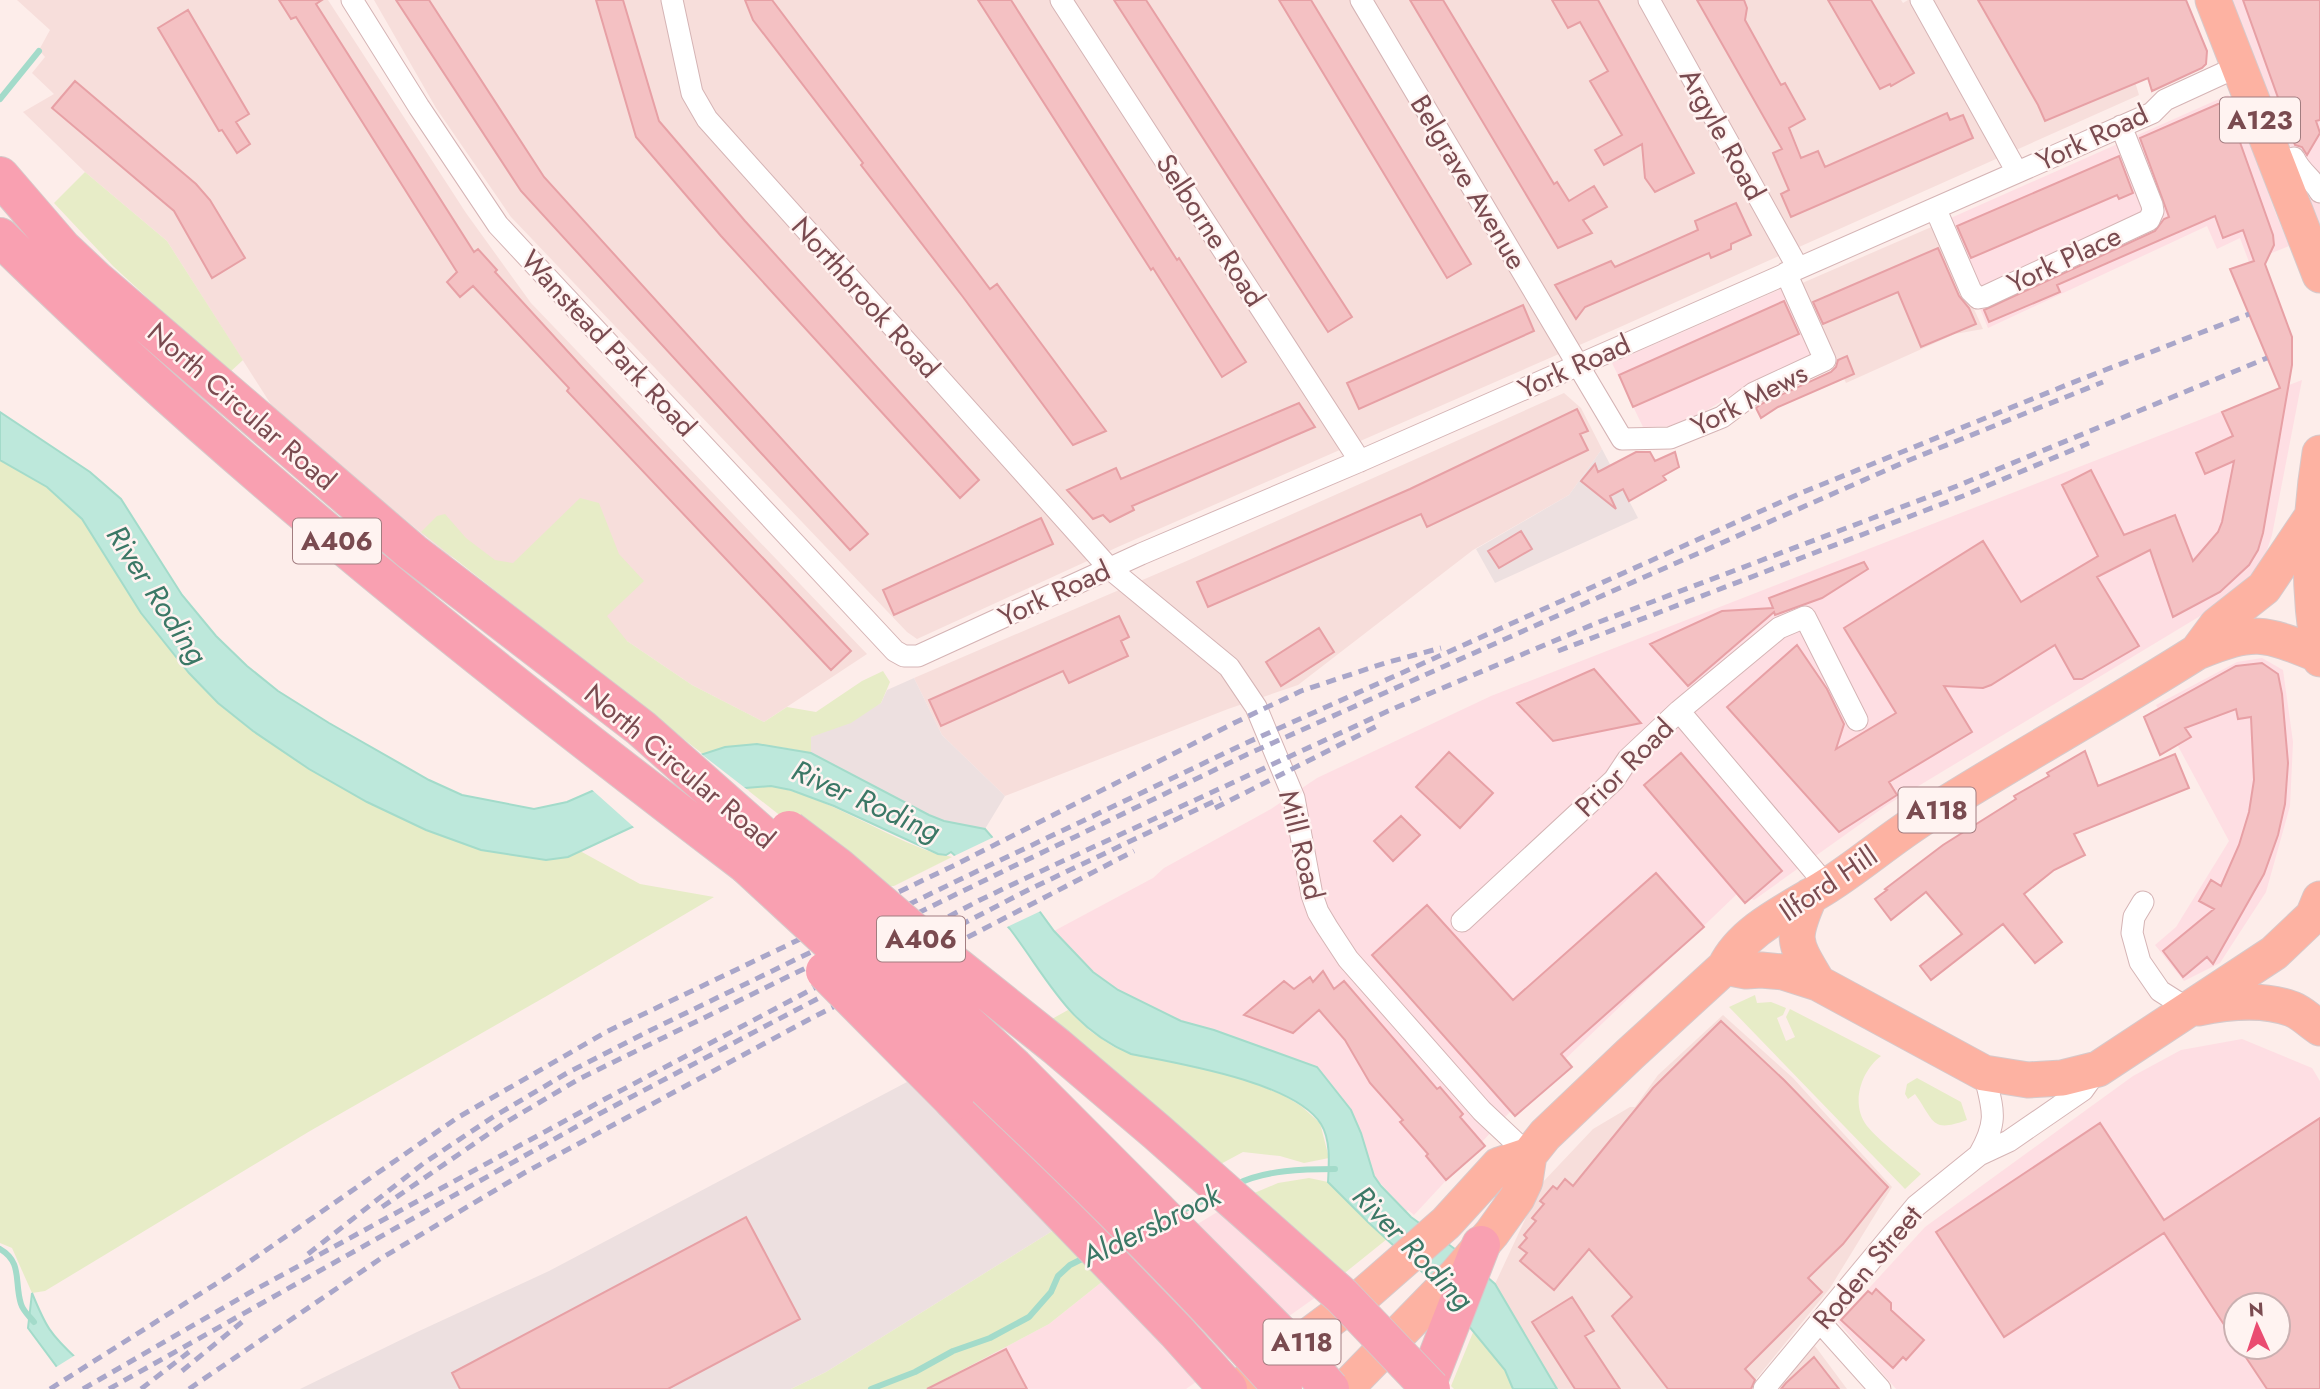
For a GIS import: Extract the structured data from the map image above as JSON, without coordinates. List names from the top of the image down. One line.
{"streets":{"highway":["North Circular Road","A406","A118"],"main road":["A123","Ilford Hill"],"street":["Argyle Road","York Road","Belgrave Avenue","Selborne Road","York Place","Northbrook Road","Wanstead Park Road","York Mews","Prior Road","Mill Road","Roden Street"]},"crossings":[["A123","York Road"],["Argyle Road","York Road"],["Argyle Road","York Mews"],["York Road","Belgrave Avenue"],["York Road","Selborne Road"],["York Road","York Place"],["York Road","Northbrook Road"],["York Road","Wanstead Park Road"],["York Road","York Mews"],["York Road","Mill Road"],["Belgrave Avenue","York Mews"],["Northbrook Road","Mill Road"],["North Circular Road","A406"],["A406","Ilford Hill"],["Prior Road","Ilford Hill"],["A118","Ilford Hill"],["Mill Road","Ilford Hill"]],"water":["River Roding","Aldersbrook"],"north":"top"}
